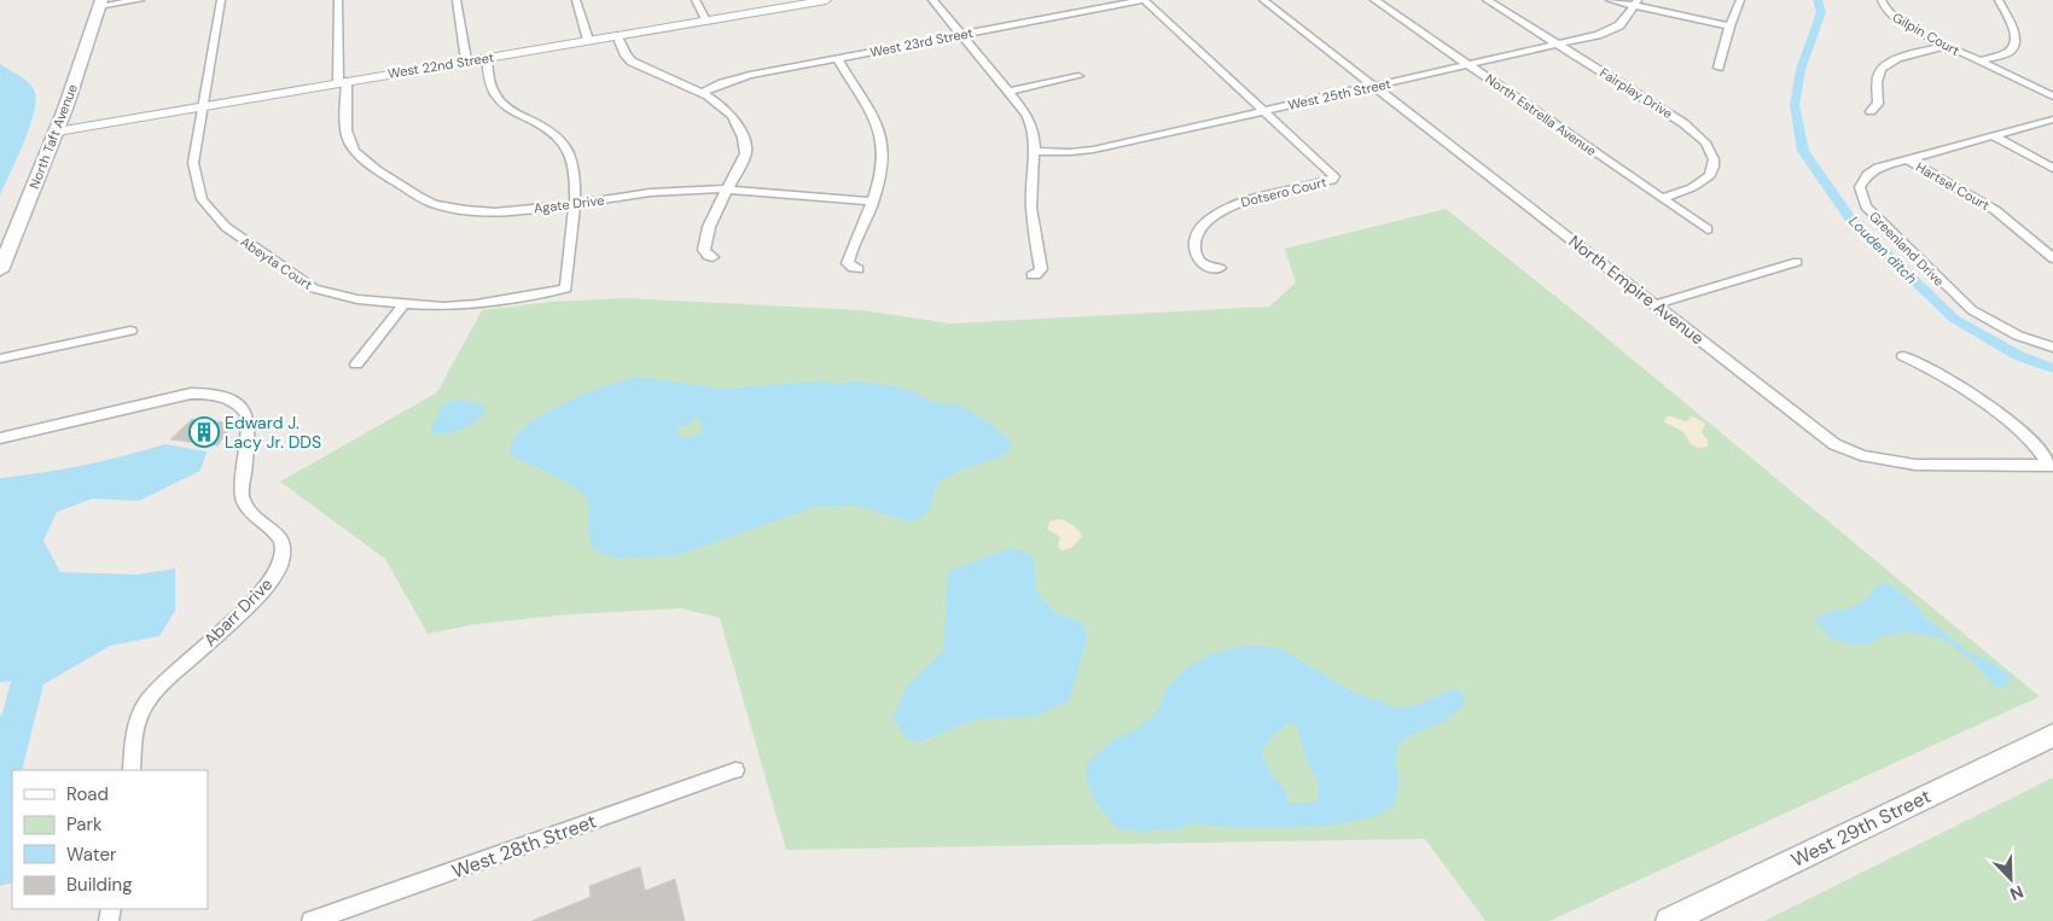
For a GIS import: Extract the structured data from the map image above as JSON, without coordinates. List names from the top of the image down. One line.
{"streets":{"main road":["North Taft Avenue","West 29th Street"],"street":["Gilpin Court","West 23rd Street","West 22nd Street","Fairplay Drive","West 25th Street","North Estrella Avenue","Hartsel Court","Dotsero Court","Agate Drive","Greenland Drive","Abeyta Court","North Empire Avenue","Abarr Drive","West 28th Street"]},"crossings":[["West 22nd Street","North Taft Avenue"],["West 22nd Street","Agate Drive"],["West 22nd Street","Abeyta Court"],["Fairplay Drive","West 25th Street"],["Fairplay Drive","North Estrella Avenue"],["West 25th Street","North Estrella Avenue"],["West 25th Street","Dotsero Court"],["West 25th Street","North Empire Avenue"],["Hartsel Court","Greenland Drive"],["Agate Drive","Abeyta Court"]],"water":["Louden ditch"],"places":{"building":["Edward J. Lacy Jr. DDS"]},"legend":["Road","Park","Water","Building"],"north":"bottom right"}
